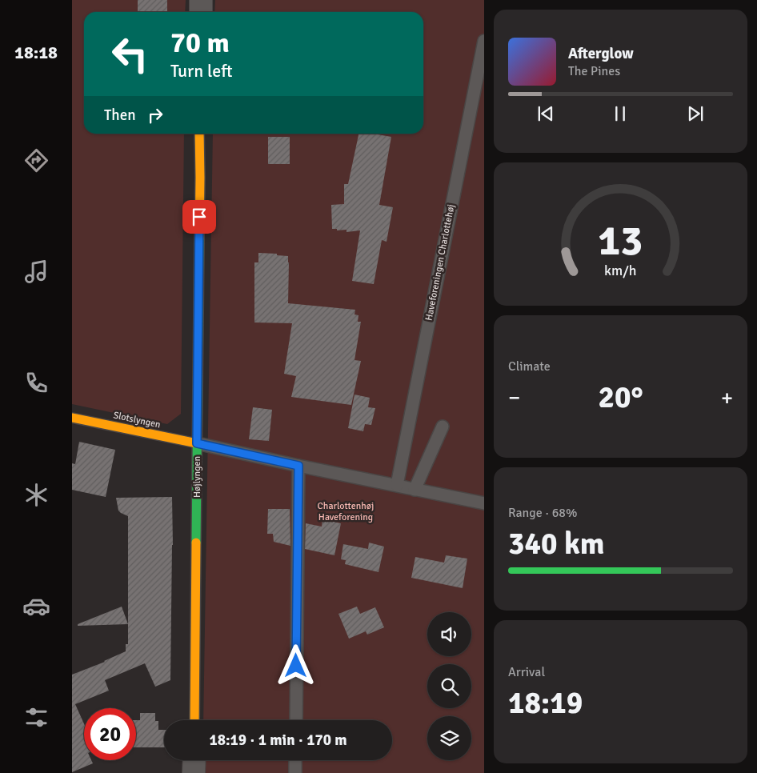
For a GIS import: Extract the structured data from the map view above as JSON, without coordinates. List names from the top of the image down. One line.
{"streets":{"street":["Slotslyngen","Højlyngen"],"lane":["Haveforeningen Charlottehøj"]},"crossings":[["Slotslyngen","Højlyngen"]],"parks":["Charlottenhøj Haveforening"],"page":{"tabs":"18:18","turn":["70 m","Turn left"],"song":["Afterglow","The Pines"],"then":"Then","tile":["Climate",["Range · 68%","340 km"],["Arrival","18:19"]],"heat":["−","20°","+"],"limit":"20","trip":"18:19 · 1 min · 170 m","gauge":["13","km/h"]}}
